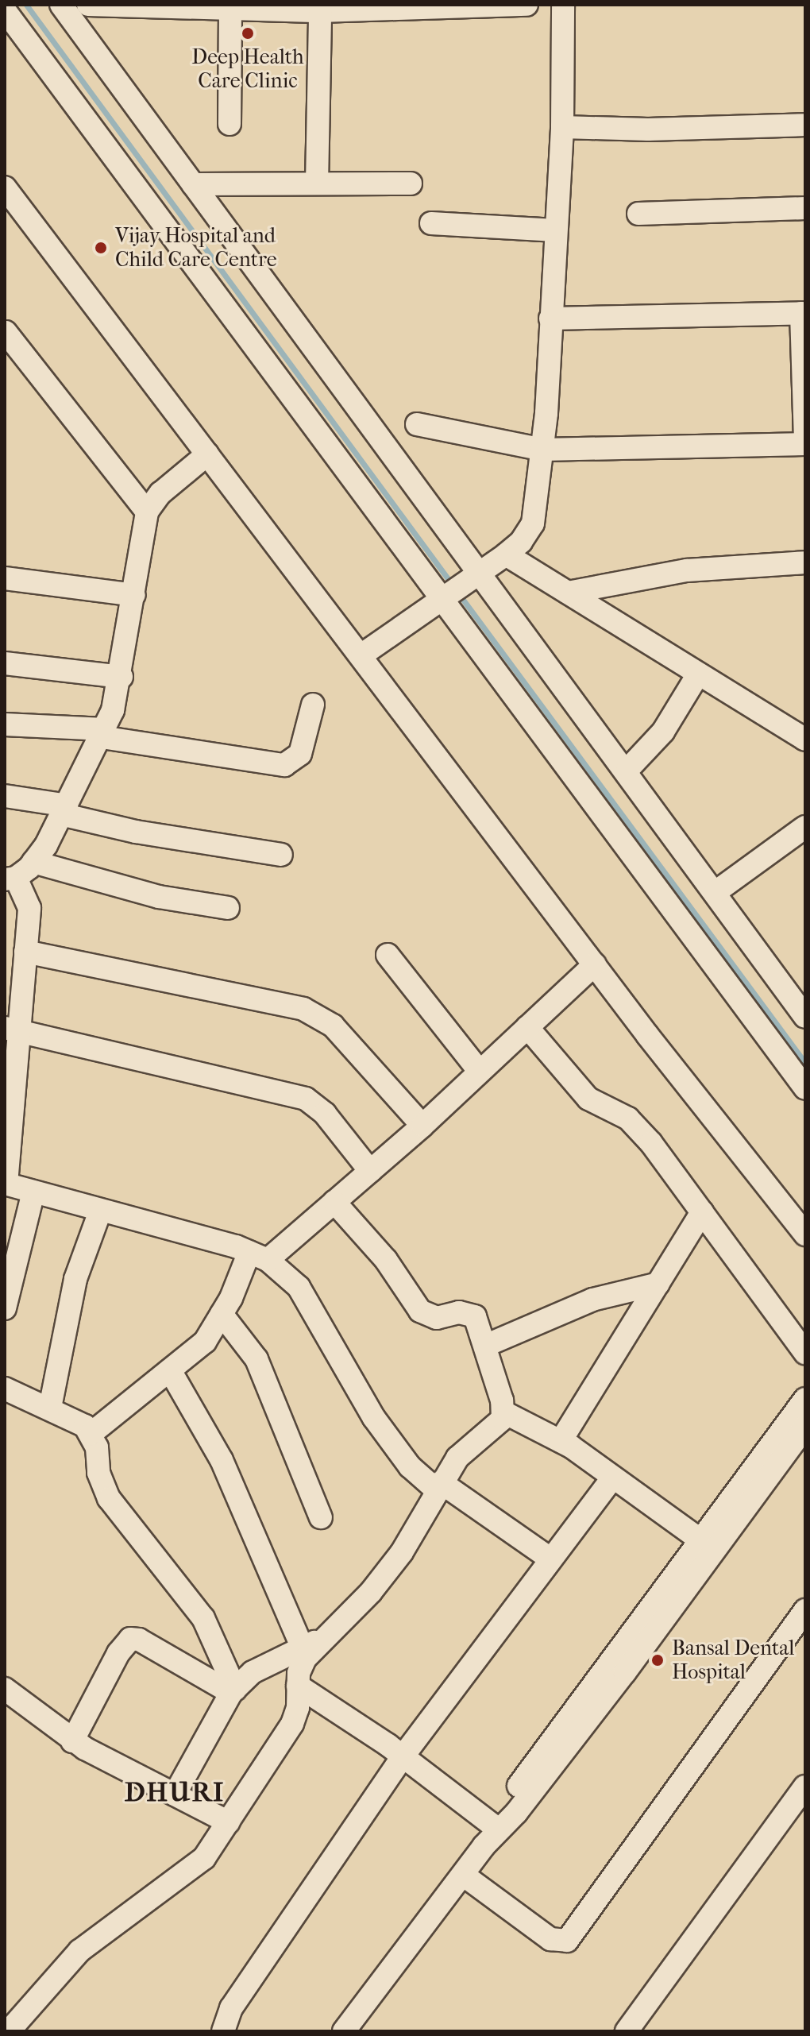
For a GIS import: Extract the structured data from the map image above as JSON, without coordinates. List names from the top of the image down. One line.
{"districts":["DHURI"],"places":["Deep Health Care Clinic","Vijay Hospital and Child Care Centre","Bansal Dental Hospital"]}
